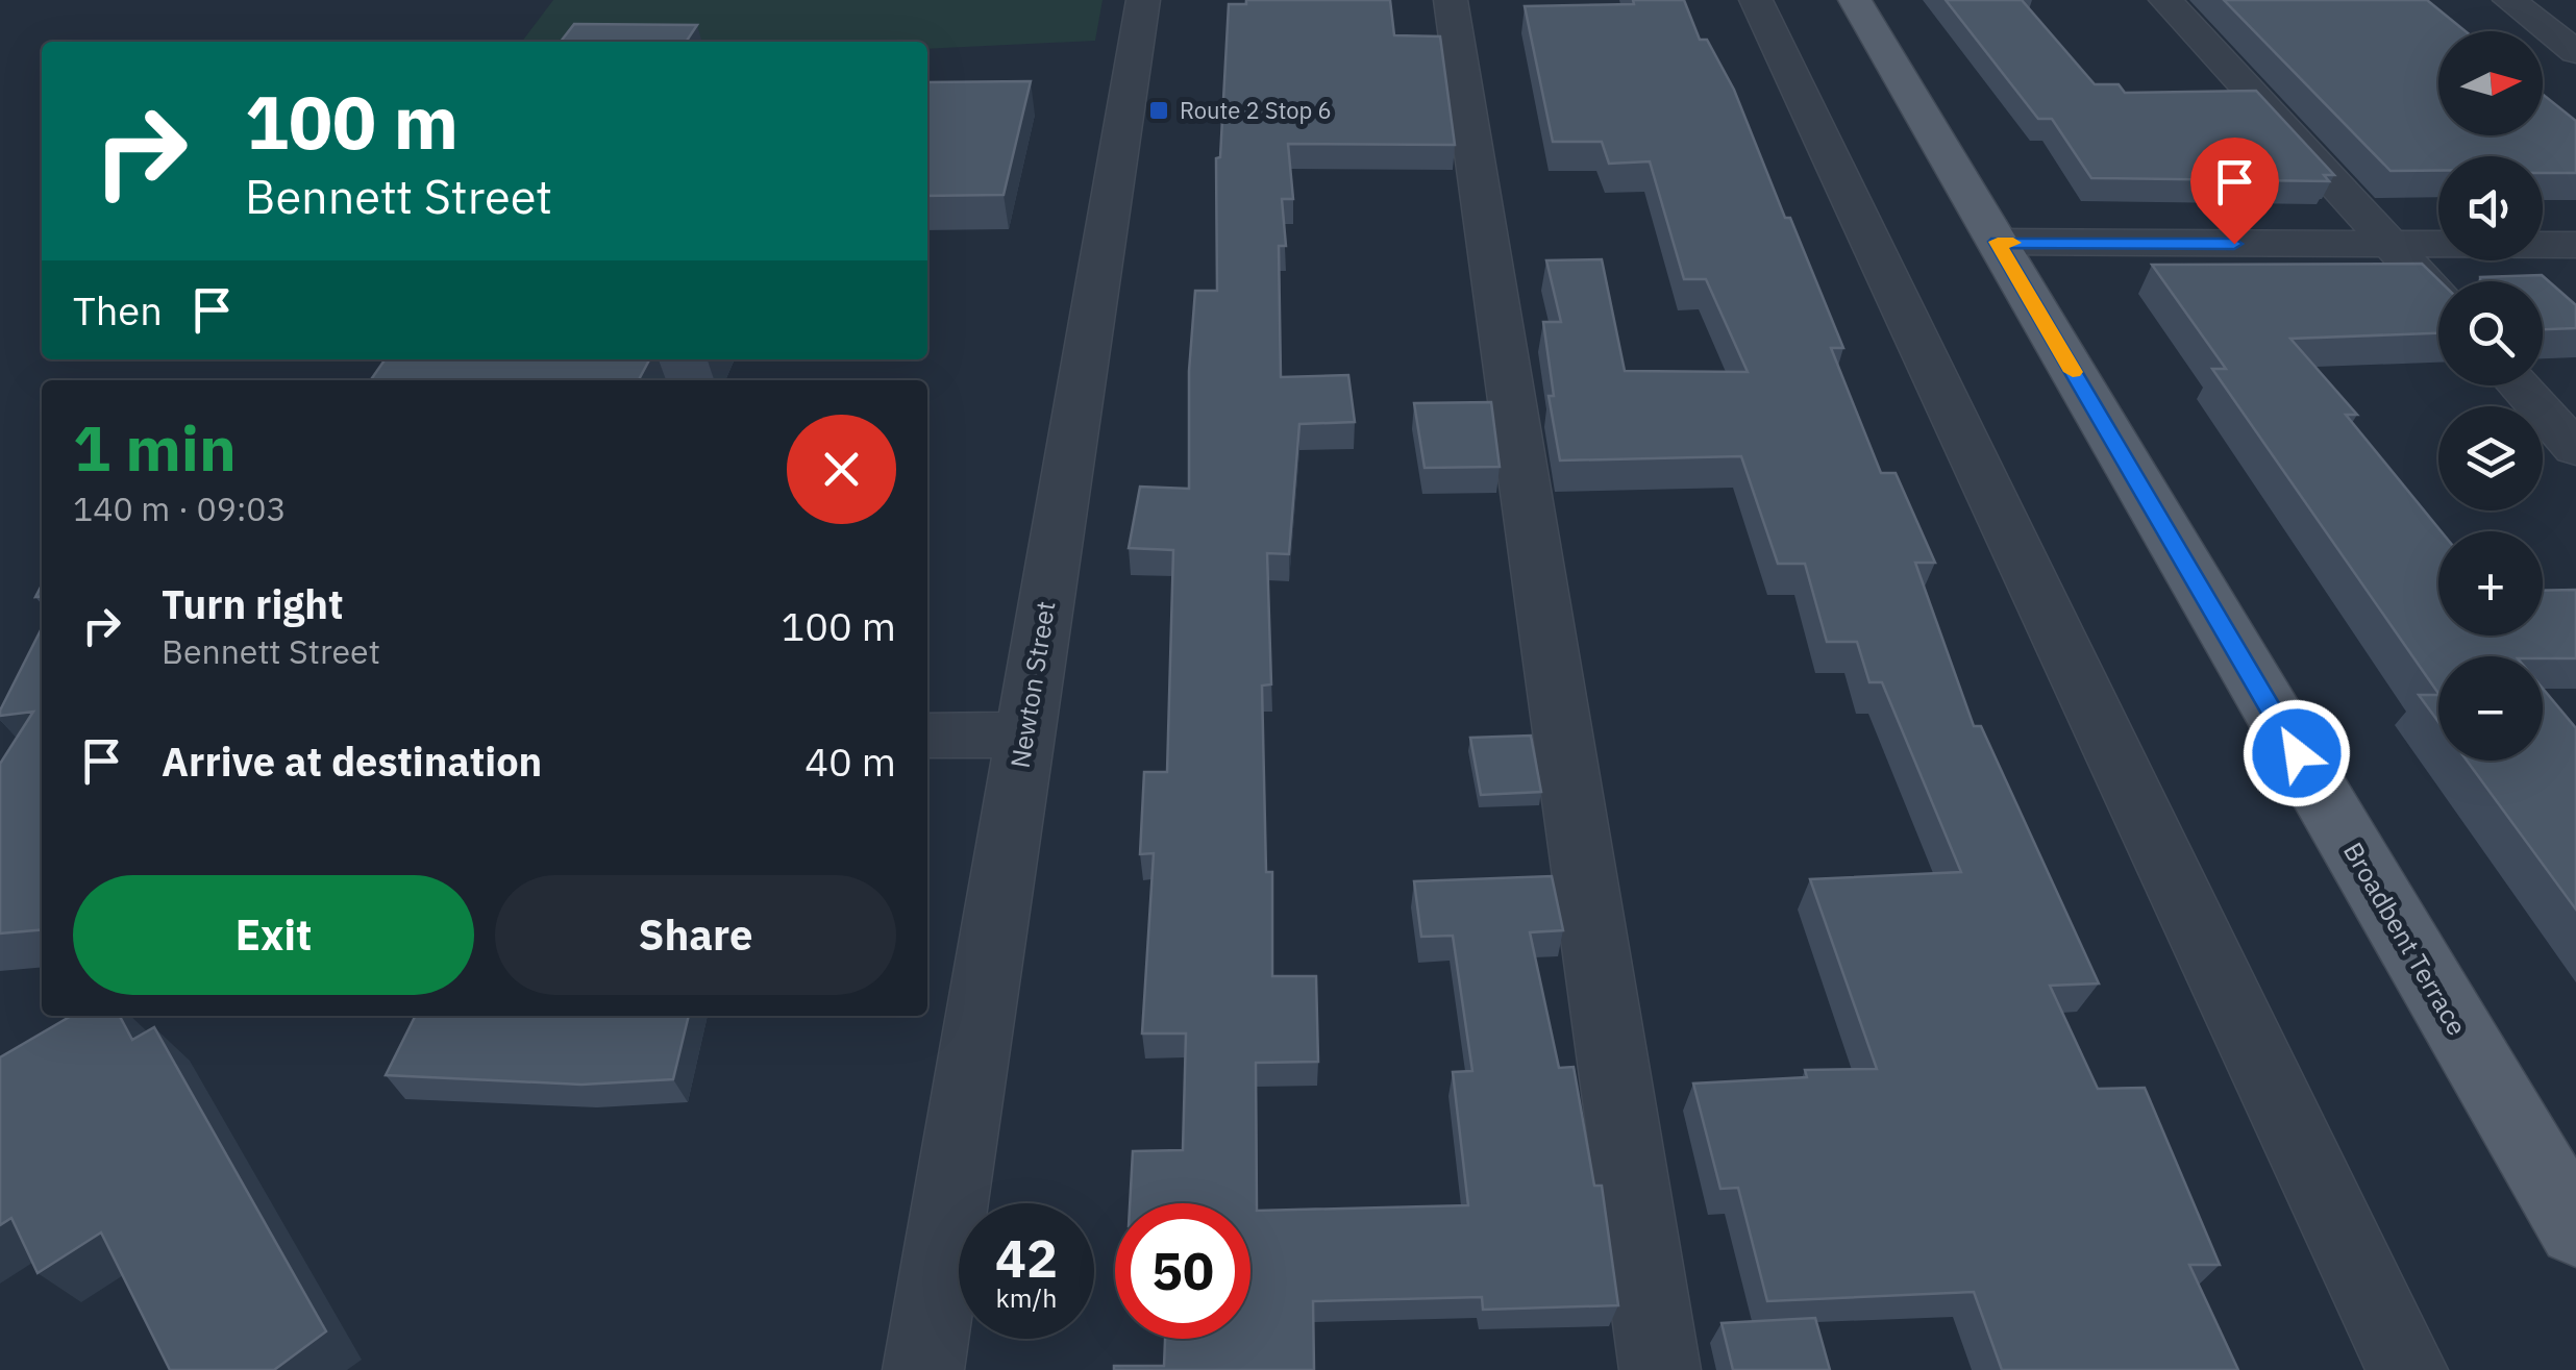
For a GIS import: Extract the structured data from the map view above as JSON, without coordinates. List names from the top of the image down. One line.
{"streets":{"main road":["Broadbent Terrace"],"street":["Newton Street"]},"places":{"transit":["Route 2 Stop 6"]},"north":"right","page":{"map_buttons":["+","−"],"turn":["100 m","Bennett Street"],"then":"Then","heading":["1 min","140 m · 09:03"],"list":[{"name":"Turn right","note":"Bennett Street","value":"100 m"},{"name":"Arrive at destination","value":"40 m"}],"buttons":["Exit","Share"],"speed":"42 km/h","limit":"50"}}
